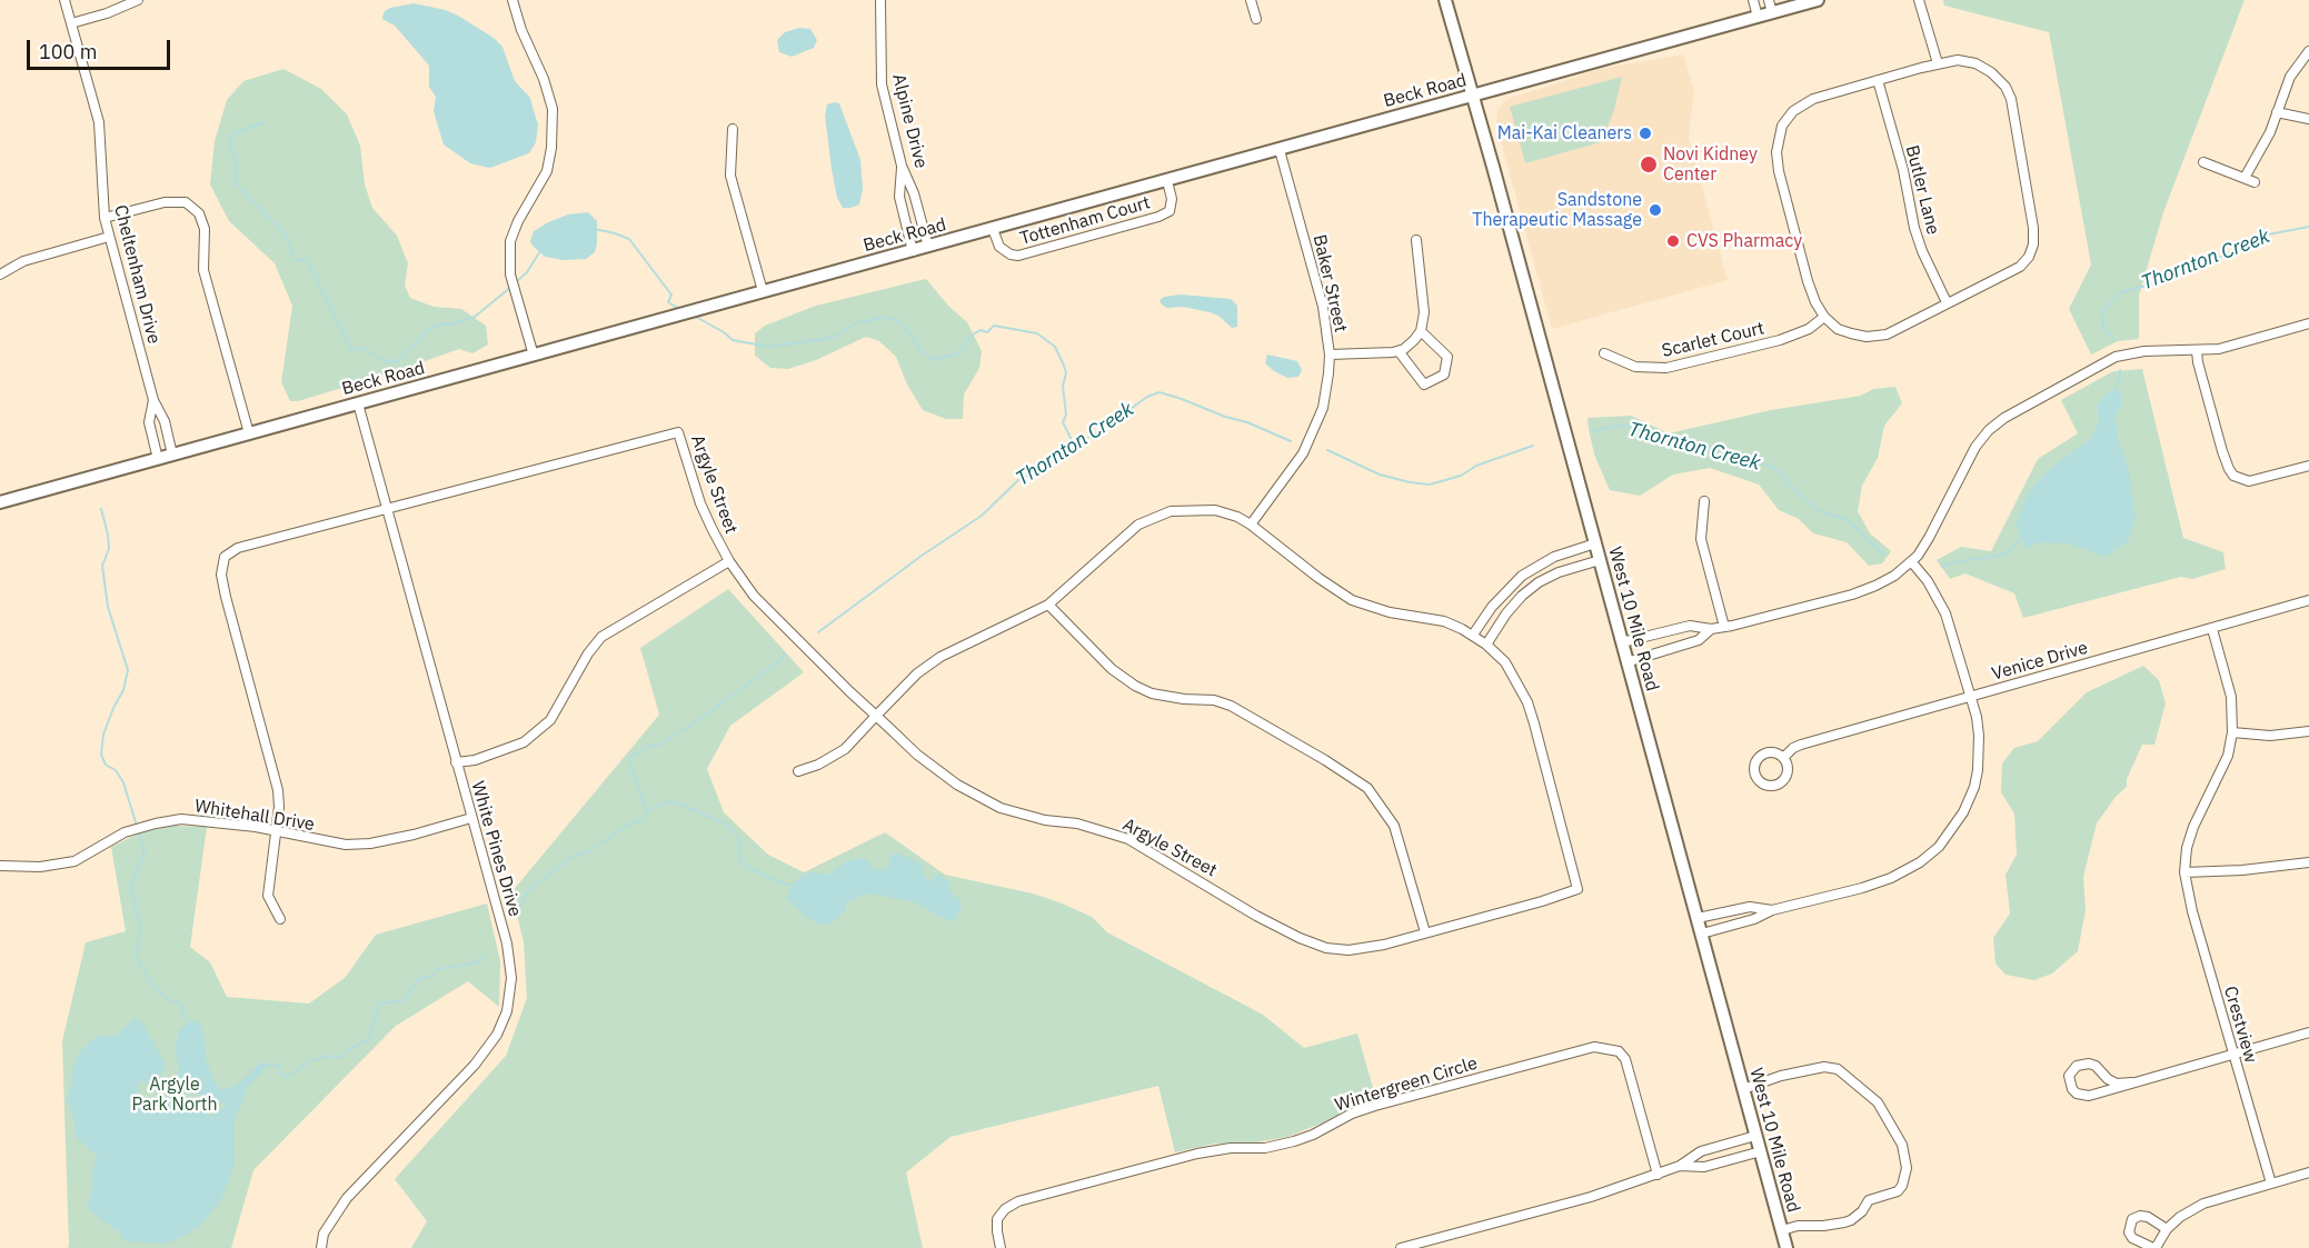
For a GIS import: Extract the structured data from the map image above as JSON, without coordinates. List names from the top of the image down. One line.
{"streets":{"main road":["Beck Road","West 10 Mile Road"],"street":["Alpine Drive","Butler Lane","Tottenham Court","Cheltenham Drive","Baker Street","Scarlet Court","Argyle Street","Venice Drive","Whitehall Drive","White Pines Drive","Crestview","Wintergreen Circle"]},"crossings":[["Beck Road","Alpine Drive"],["Beck Road","Tottenham Court"],["Beck Road","Cheltenham Drive"],["Beck Road","Baker Street"],["Beck Road","West 10 Mile Road"],["Beck Road","White Pines Drive"],["Argyle Street","Whitehall Drive"],["Argyle Street","White Pines Drive"],["Whitehall Drive","White Pines Drive"]],"water":["Thornton Creek"],"parks":["Argyle Park North"],"places":["Mai-Kai Cleaners","Novi Kidney Center","Sandstone Therapeutic Massage","CVS Pharmacy"],"scale_bar":"100 m"}
